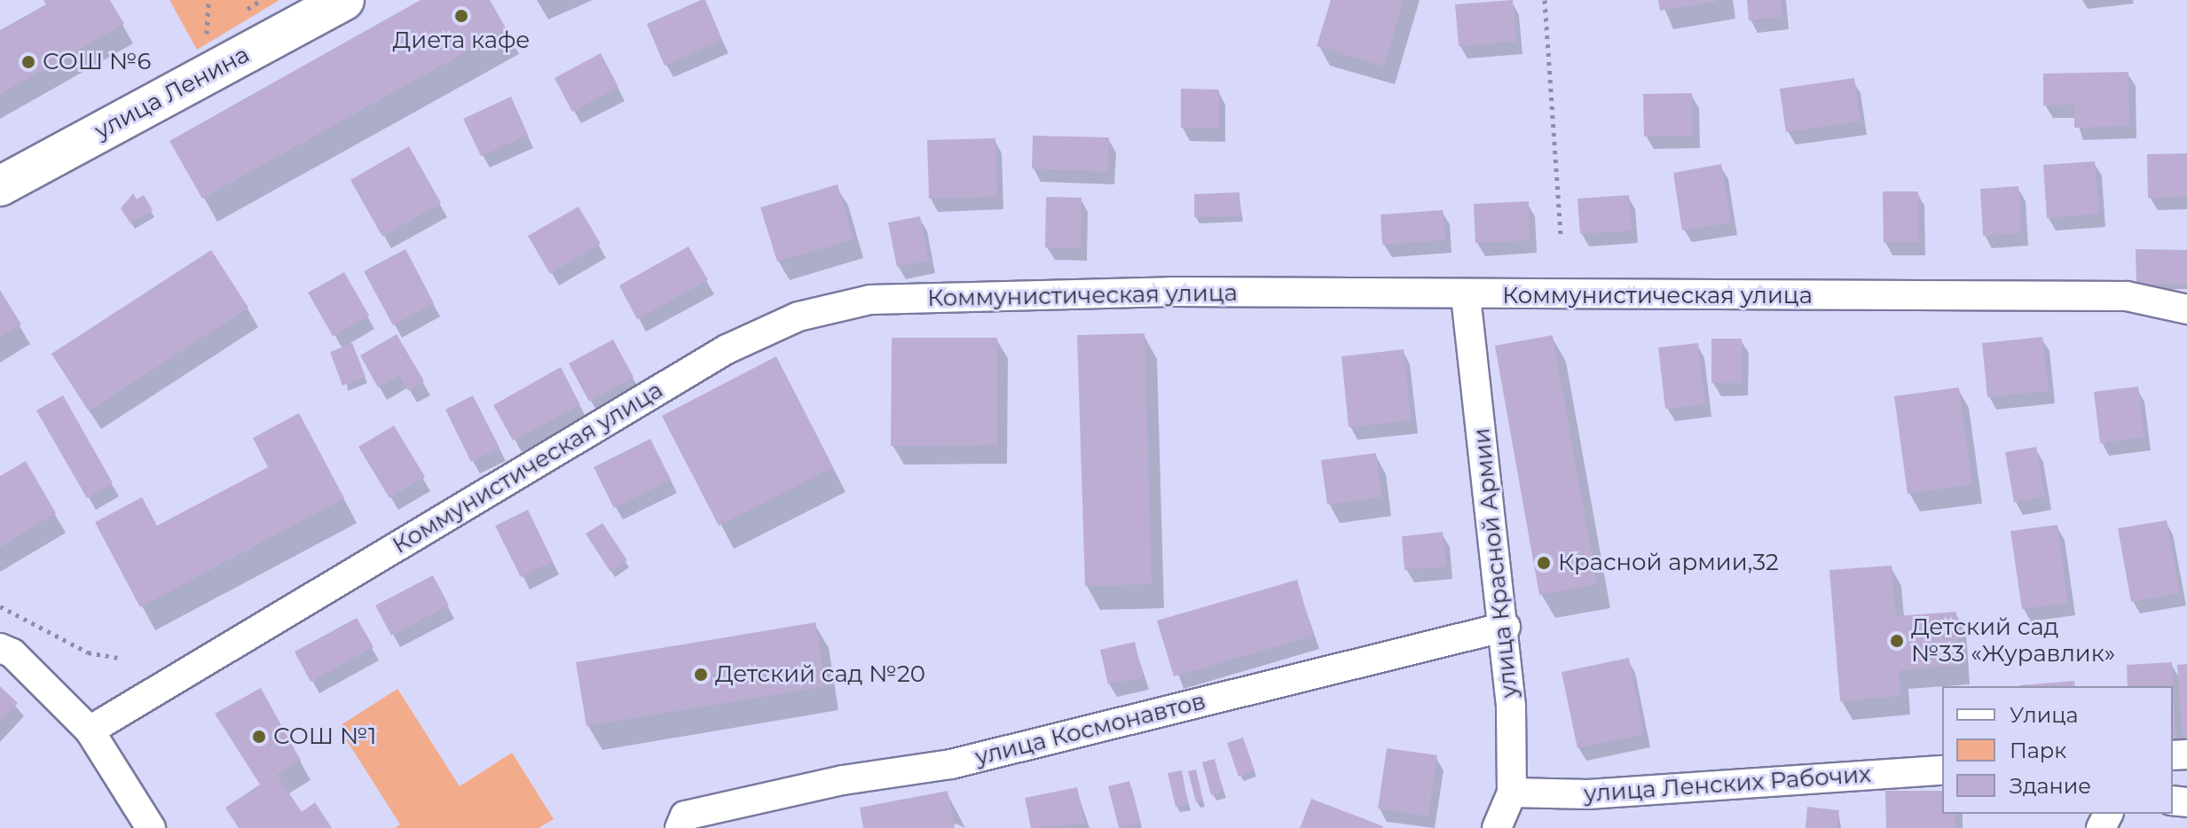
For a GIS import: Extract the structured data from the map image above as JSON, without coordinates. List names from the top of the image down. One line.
{"streets":{"main road":["улица Ленина"],"street":["Коммунистическая улица","улица Красной Армии","улица Космонавтов","улица Ленских Рабочих"]},"crossings":[["Коммунистическая улица","улица Красной Армии"],["улица Красной Армии","улица Космонавтов"],["улица Красной Армии","улица Ленских Рабочих"]],"places":["Диета кафе","СОШ №6","Красной армии,32","Детский сад №33 «Журавлик»","Детский сад №20","СОШ №1"],"legend":["Улица","Парк","Здание"]}
